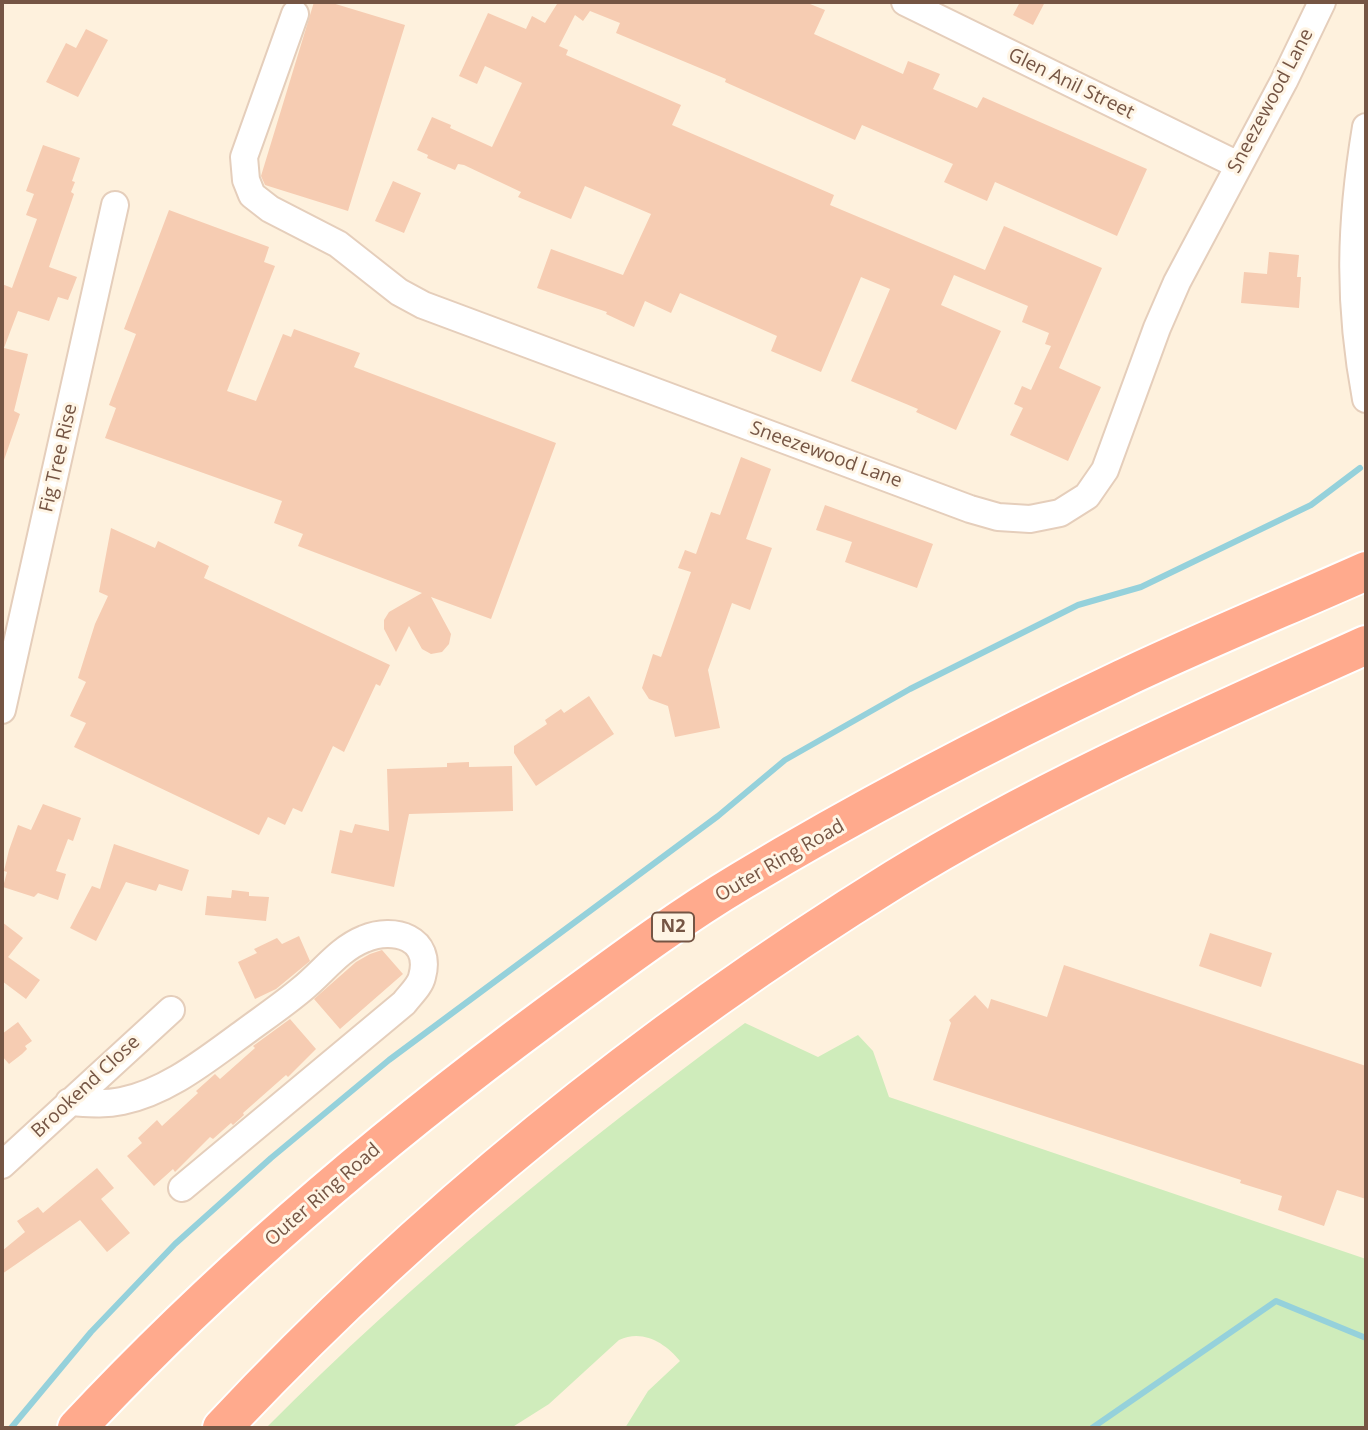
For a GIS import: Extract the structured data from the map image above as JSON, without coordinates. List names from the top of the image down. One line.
{"streets":{"highway":["Outer Ring Road","N2"],"street":["Glen Anil Street","Sneezewood Lane","Fig Tree Rise","Brookend Close"]},"crossings":[["Glen Anil Street","Sneezewood Lane"]]}
